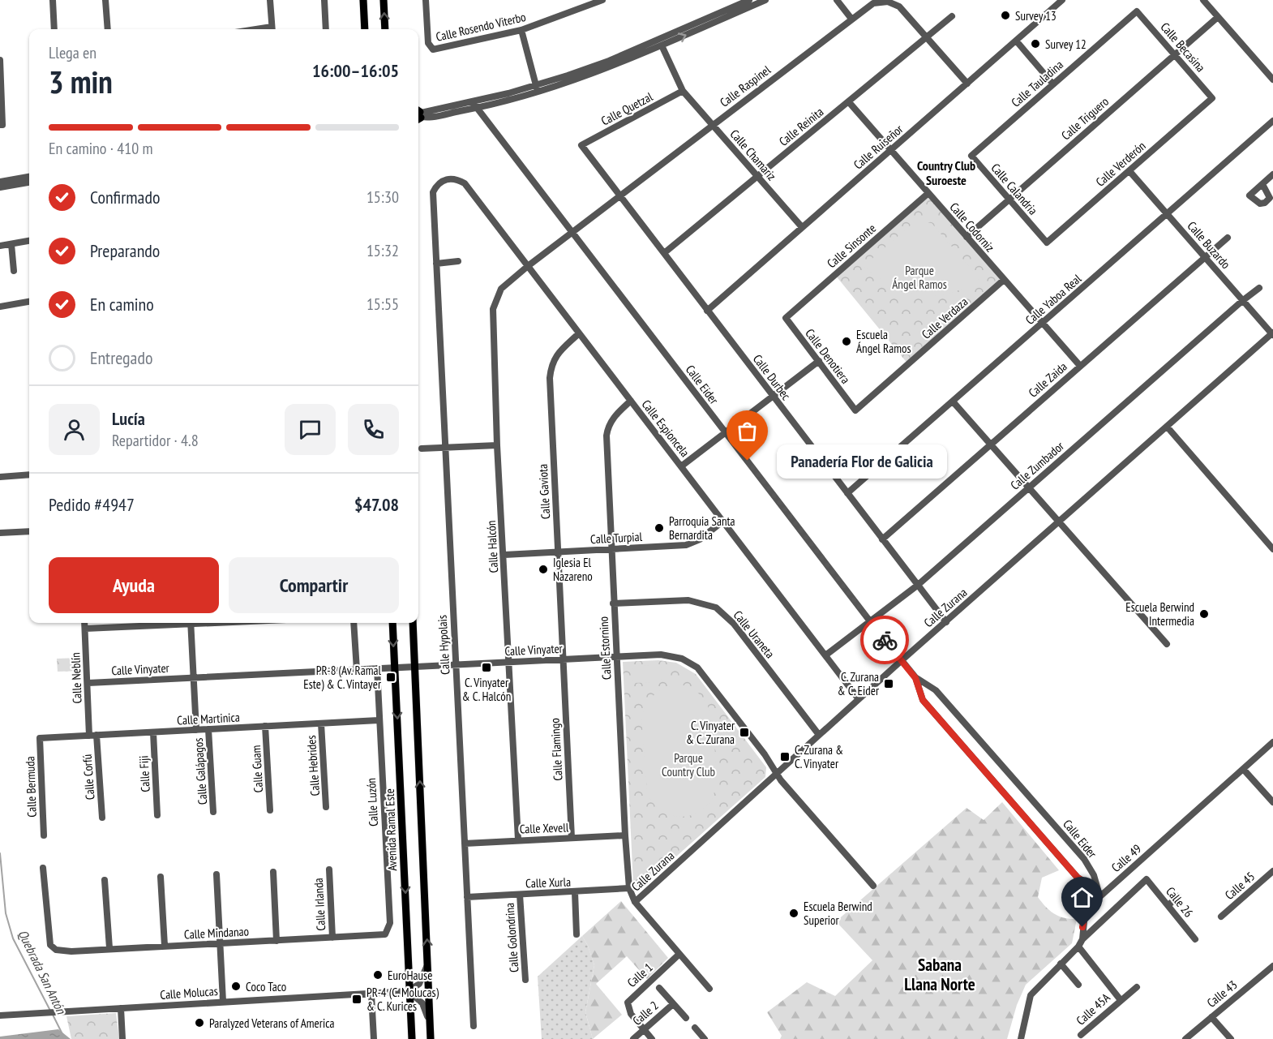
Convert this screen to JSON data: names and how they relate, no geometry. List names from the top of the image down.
{
  "streets": {
    "main road": ["Avenida Ramal Este"],
    "street": [
      "Calle Rosendo Viterbo",
      "Calle Becasina",
      "Calle Tauladina",
      "Calle Raspinel",
      "Calle Quetzal",
      "Calle Triguero",
      "Calle Reinita",
      "Calle Ruiseñor",
      "Calle Chamariz",
      "Calle Verderón",
      "Calle Calandria",
      "Calle Codorniz",
      "Calle Buzardo",
      "Calle Sinsonte",
      "Calle Yaboa Real",
      "Calle Verdaza",
      "Calle Denotiera",
      "Calle Durbec",
      "Calle Zaida",
      "Calle Eider",
      "Calle Espioncela",
      "Calle Zumbador",
      "Calle Gaviota",
      "Calle Turpial",
      "Calle Halcón",
      "Calle Zurana",
      "Calle Uraneta",
      "Calle Hypolais",
      "Calle Estornino",
      "Calle Vinyater",
      "Calle Neblín",
      "Calle Martinica",
      "Calle Flamingo",
      "Calle Hebrides",
      "Calle Guam",
      "Calle Galápagos",
      "Calle Fiji",
      "Calle Corfú",
      "Calle Bermuda",
      "Calle Luzón",
      "Calle Xevell",
      "Calle 49",
      "Calle Xurla",
      "Calle 45",
      "Calle 26",
      "Calle Irlanda",
      "Calle Mindanao",
      "Calle Golondrina",
      "Calle 1",
      "Calle Molucas",
      "Calle 43",
      "Calle 45A",
      "Calle 2"
    ]
  },
  "crossings": [
    ["Calle Becasina", "Calle Tauladina"],
    ["Calle Becasina", "Calle Triguero"],
    ["Calle Becasina", "Calle Verderón"],
    ["Calle Tauladina", "Calle Calandria"],
    ["Calle Raspinel", "Calle Reinita"],
    ["Calle Raspinel", "Calle Ruiseñor"],
    ["Calle Raspinel", "Calle Chamariz"],
    ["Calle Raspinel", "Calle Durbec"],
    ["Calle Raspinel", "Calle Eider"],
    ["Calle Raspinel", "Calle Espioncela"],
    ["Calle Raspinel", "Calle Halcón"],
    ["Calle Quetzal", "Calle Chamariz"],
    ["Calle Quetzal", "Calle Durbec"],
    ["Calle Triguero", "Calle Calandria"],
    ["Calle Triguero", "Calle Codorniz"],
    ["Calle Reinita", "Calle Chamariz"],
    ["Calle Reinita", "Calle Codorniz"],
    ["Calle Reinita", "Calle Durbec"],
    ["Calle Ruiseñor", "Calle Chamariz"],
    ["Calle Ruiseñor", "Calle Codorniz"],
    ["Calle Ruiseñor", "Calle Durbec"],
    ["Calle Verderón", "Calle Calandria"],
    ["Calle Verderón", "Calle Buzardo"],
    ["Calle Codorniz", "Calle Sinsonte"],
    ["Calle Codorniz", "Calle Yaboa Real"],
    ["Calle Codorniz", "Calle Verdaza"],
    ["Calle Codorniz", "Calle Zaida"],
    ["Calle Buzardo", "Calle Yaboa Real"],
    ["Calle Buzardo", "Calle Zaida"],
    ["Calle Buzardo", "Calle Zumbador"],
    ["Calle Buzardo", "Calle Zurana"],
    ["Calle Sinsonte", "Calle Denotiera"],
    ["Calle Yaboa Real", "Calle Durbec"],
    ["Calle Verdaza", "Calle Denotiera"],
    ["Calle Durbec", "Calle Zaida"],
    ["Calle Durbec", "Calle Zumbador"],
    ["Calle Durbec", "Calle Zurana"],
    ["Calle Eider", "Calle Zumbador"],
    ["Calle Eider", "Calle Zurana"],
    ["Calle Eider", "Calle 49"],
    ["Calle Espioncela", "Calle Zumbador"],
    ["Calle Espioncela", "Calle Gaviota"],
    ["Calle Espioncela", "Calle Turpial"],
    ["Calle Espioncela", "Calle Halcón"],
    ["Calle Espioncela", "Calle Zurana"],
    ["Calle Espioncela", "Calle Hypolais"],
    ["Calle Espioncela", "Calle Estornino"],
    ["Calle Gaviota", "Calle Turpial"],
    ["Calle Gaviota", "Calle Vinyater"],
    ["Calle Gaviota", "Calle Flamingo"],
    ["Calle Turpial", "Calle Halcón"],
    ["Calle Turpial", "Calle Estornino"],
    ["Calle Halcón", "Calle Vinyater"],
    ["Calle Halcón", "Calle Xevell"],
    ["Calle Zurana", "Calle Uraneta"],
    ["Calle Zurana", "Calle Estornino"],
    ["Calle Zurana", "Calle Vinyater"],
    ["Calle Uraneta", "Calle Estornino"],
    ["Calle Hypolais", "Calle Vinyater"],
    ["Calle Hypolais", "Calle Xevell"],
    ["Calle Hypolais", "Calle Xurla"],
    ["Calle Estornino", "Calle Vinyater"],
    ["Calle Estornino", "Calle Xevell"],
    ["Calle Estornino", "Calle Xurla"],
    ["Calle Estornino", "Calle 1"],
    ["Calle Vinyater", "Calle Neblín"],
    ["Calle Vinyater", "Calle Flamingo"],
    ["Calle Vinyater", "Calle Luzón"],
    ["Calle Vinyater", "Avenida Ramal Este"],
    ["Calle Neblín", "Calle Martinica"],
    ["Calle Neblín", "Calle Corfú"],
    ["Calle Martinica", "Calle Hebrides"],
    ["Calle Martinica", "Calle Guam"],
    ["Calle Martinica", "Calle Galápagos"],
    ["Calle Martinica", "Calle Fiji"],
    ["Calle Martinica", "Calle Corfú"],
    ["Calle Martinica", "Calle Bermuda"],
    ["Calle Martinica", "Calle Luzón"],
    ["Calle Flamingo", "Calle Xevell"],
    ["Calle Luzón", "Calle Mindanao"],
    ["Avenida Ramal Este", "Calle Molucas"],
    ["Calle 49", "Calle 26"],
    ["Calle 49", "Calle 45A"],
    ["Calle Xurla", "Calle Golondrina"],
    ["Calle Irlanda", "Calle Mindanao"],
    ["Calle 1", "Calle 2"]
  ],
  "districts": ["Country Club Suroeste", "Sabana Llana Norte"],
  "water": ["Quebrada San Antón"],
  "parks": ["Parque Ángel Ramos", "Parque Country Club"],
  "places": {
    "other": [
      "Survey 13",
      "Survey 12",
      "Escuela Ángel Ramos",
      "Panadería Flor de Galicia",
      "Parroquia Santa Bernardita",
      "Iglesia El Nazareno",
      "Escuela Berwind Intermedia",
      "Escuela Berwind Superior",
      "EuroHause",
      "Coco Taco",
      "Paralyzed Veterans of America"
    ],
    "transit": [
      "C. Vinyater & C. Halcón",
      "PR-8 (Av. Ramal Este) & C. Vintayer",
      "C. Zurana & C. Eider",
      "C. Vinyater & C. Zurana",
      "C. Zurana & C. Vinyater",
      "PR-4 (C. Molucas) & C. Kurices"
    ]
  },
  "page": {
    "heading": ["3 min", "Llega en", "16:00–16:05"],
    "panel": [
      "Lucía",
      "Repartidor · 4.8",
      "Pedido #4947",
      "$47.08"
    ],
    "bar": "En camino · 410 m",
    "list": [
      ["Confirmado", "15:30"],
      ["Preparando", "15:32"],
      ["En camino", "15:55"],
      "Entregado"
    ],
    "bubble": "Panadería Flor de Galicia",
    "buttons": ["Ayuda", "Compartir"]
  }
}
